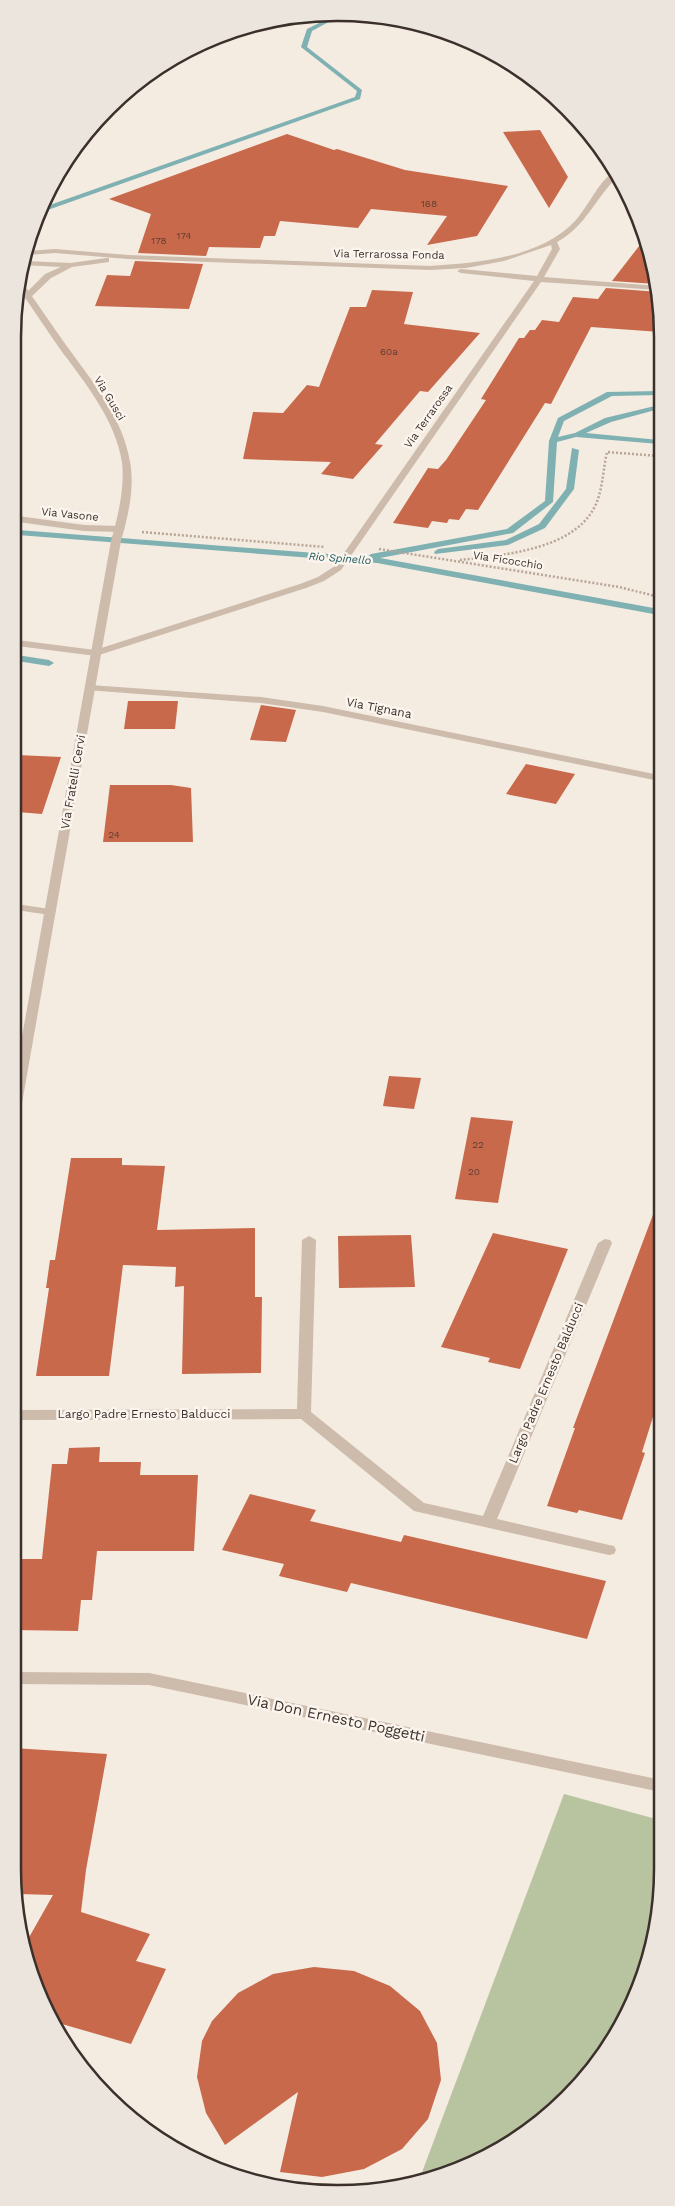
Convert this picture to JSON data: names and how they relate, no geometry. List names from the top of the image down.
{
  "streets": {
    "street": [
      "Via Terrarossa Fonda",
      "Via Gusci",
      "Via Terrarossa",
      "Via Vasone",
      "Via Tignana",
      "Via Fratelli Cervi",
      "Largo Padre Ernesto Balducci",
      "Via Don Ernesto Poggetti"
    ],
    "path": ["Via Ficocchio"]
  },
  "crossings": [
    ["Via Terrarossa Fonda", "Via Terrarossa"],
    ["Via Gusci", "Via Vasone"],
    ["Via Gusci", "Via Ficocchio"],
    ["Via Gusci", "Via Fratelli Cervi"],
    ["Via Terrarossa", "Via Ficocchio"],
    ["Via Terrarossa", "Via Fratelli Cervi"],
    ["Via Vasone", "Via Ficocchio"],
    ["Via Tignana", "Via Fratelli Cervi"]
  ],
  "water": ["Rio Spinello"],
  "house_numbers": [
    "168",
    "174",
    "178",
    "60a",
    "24",
    "22",
    "20"
  ]
}
